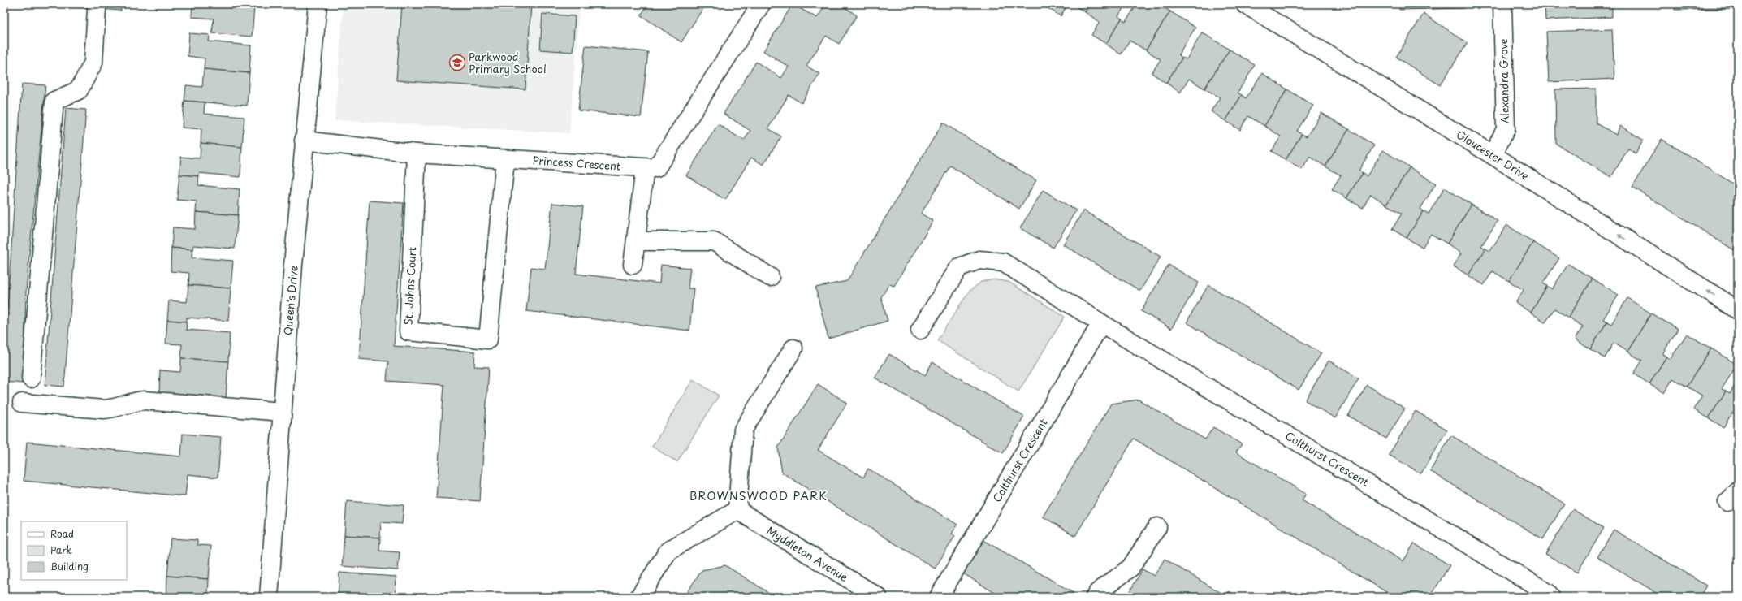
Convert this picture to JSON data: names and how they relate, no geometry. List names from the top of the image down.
{
  "streets": {
    "street": [
      "Alexandra Grove",
      "Gloucester Drive",
      "Princess Crescent",
      "St. Johns Court",
      "Queen's Drive",
      "Colthurst Crescent",
      "Myddleton Avenue"
    ]
  },
  "crossings": [
    ["Alexandra Grove", "Gloucester Drive"],
    ["Princess Crescent", "St. Johns Court"],
    ["Princess Crescent", "Queen's Drive"]
  ],
  "one_way": ["Gloucester Drive"],
  "districts": ["BROWNSWOOD PARK"],
  "places": {
    "school or university": ["Parkwood Primary School"]
  },
  "legend": ["Road", "Park", "Building"]
}
